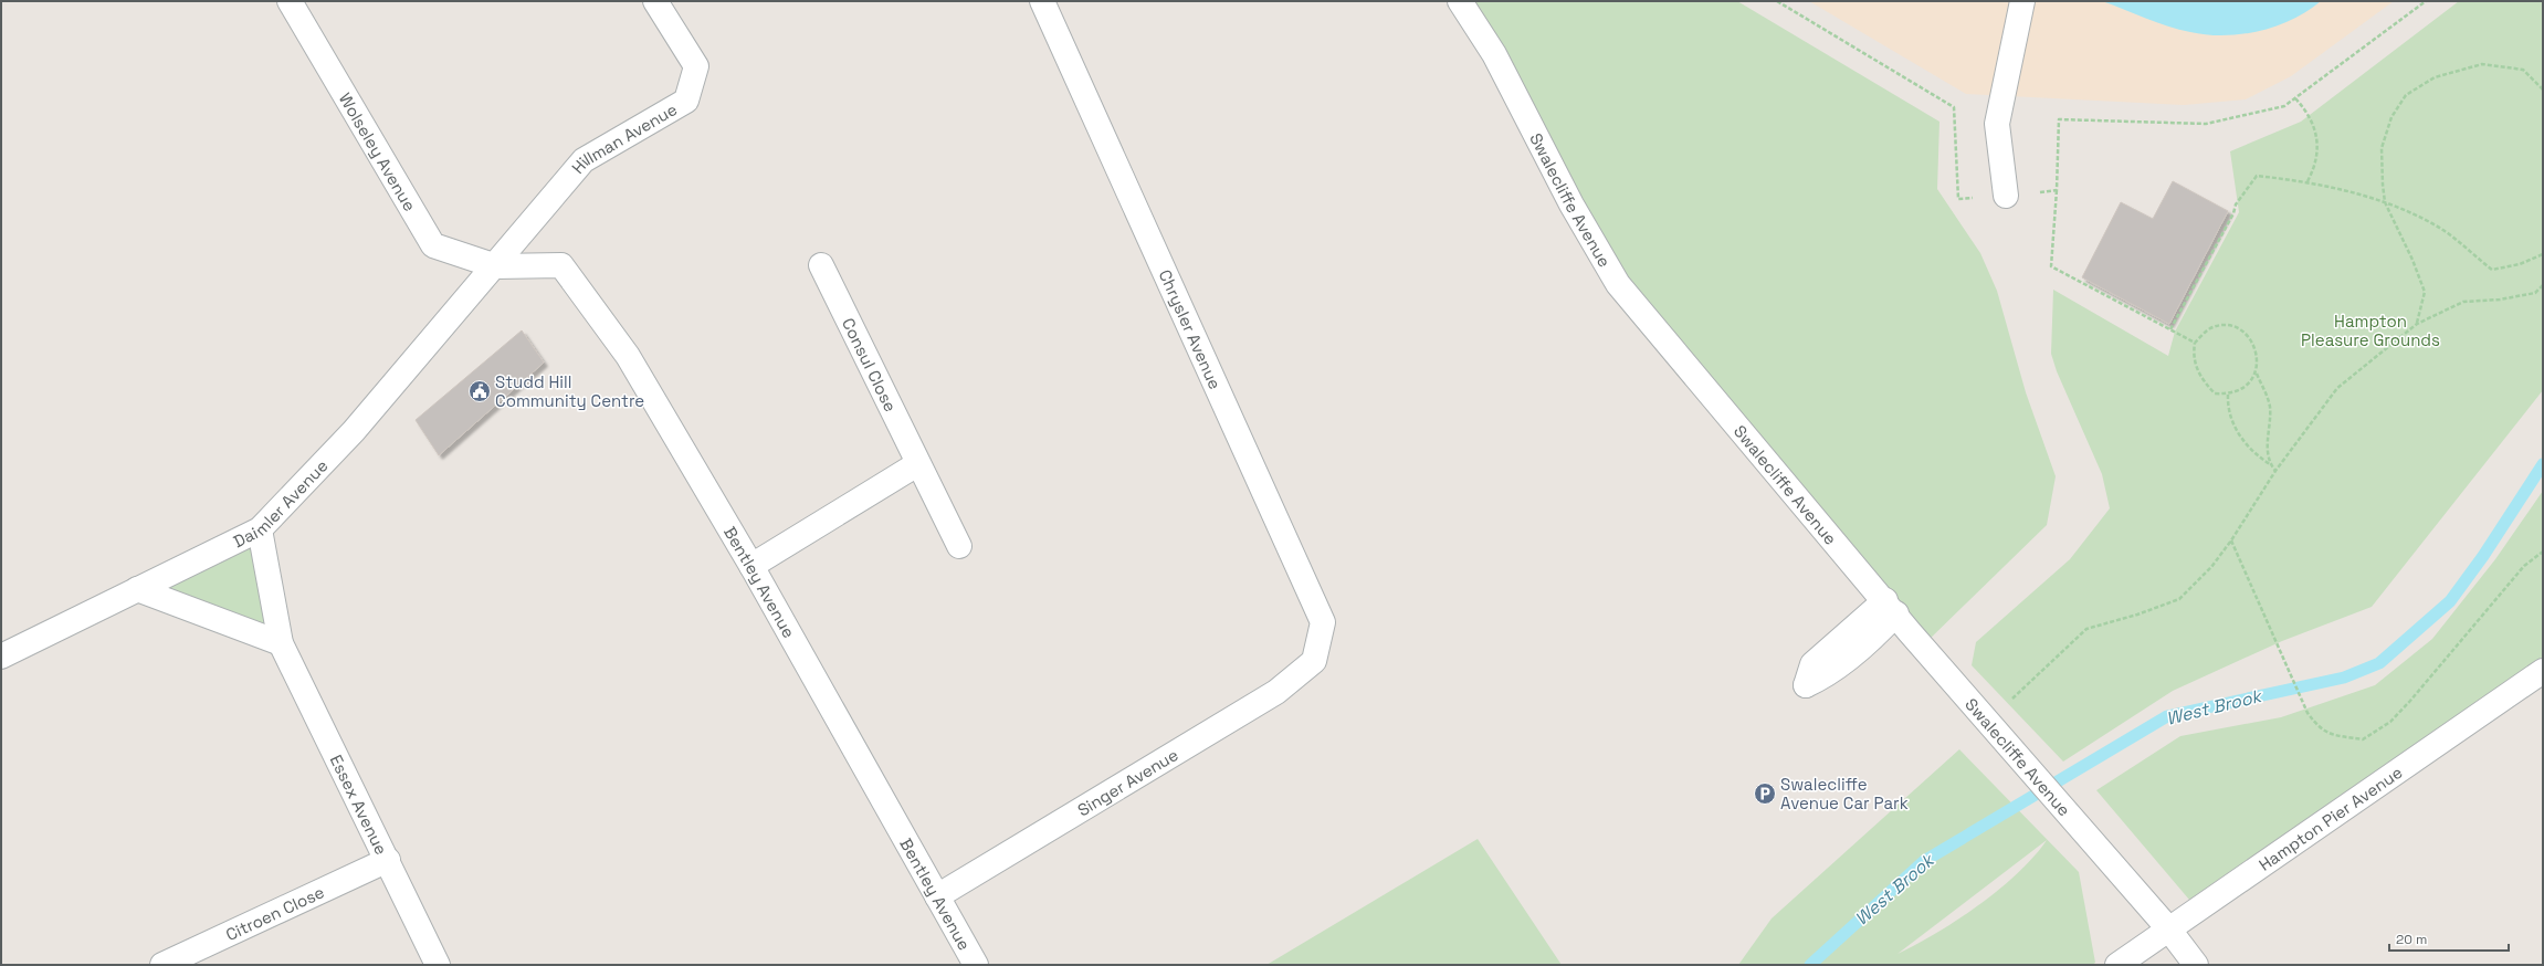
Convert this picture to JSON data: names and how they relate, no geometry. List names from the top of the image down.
{
  "streets": {
    "street": [
      "Hillman Avenue",
      "Wolseley Avenue",
      "Swalecliffe Avenue",
      "Chrysler Avenue",
      "Consul Close",
      "Daimler Avenue",
      "Bentley Avenue",
      "Singer Avenue",
      "Essex Avenue",
      "Hampton Pier Avenue",
      "Citroen Close"
    ]
  },
  "crossings": [
    ["Hillman Avenue", "Wolseley Avenue"],
    ["Hillman Avenue", "Daimler Avenue"],
    ["Hillman Avenue", "Bentley Avenue"],
    ["Wolseley Avenue", "Daimler Avenue"],
    ["Wolseley Avenue", "Bentley Avenue"],
    ["Swalecliffe Avenue", "Hampton Pier Avenue"],
    ["Chrysler Avenue", "Singer Avenue"],
    ["Daimler Avenue", "Bentley Avenue"],
    ["Daimler Avenue", "Essex Avenue"],
    ["Bentley Avenue", "Singer Avenue"],
    ["Essex Avenue", "Citroen Close"]
  ],
  "water": ["West Brook"],
  "parks": ["Hampton Pleasure Grounds"],
  "places": {
    "public building": ["Studd Hill Community Centre"],
    "parking": ["Swalecliffe Avenue Car Park"]
  },
  "scale_bar": "20 m"
}
